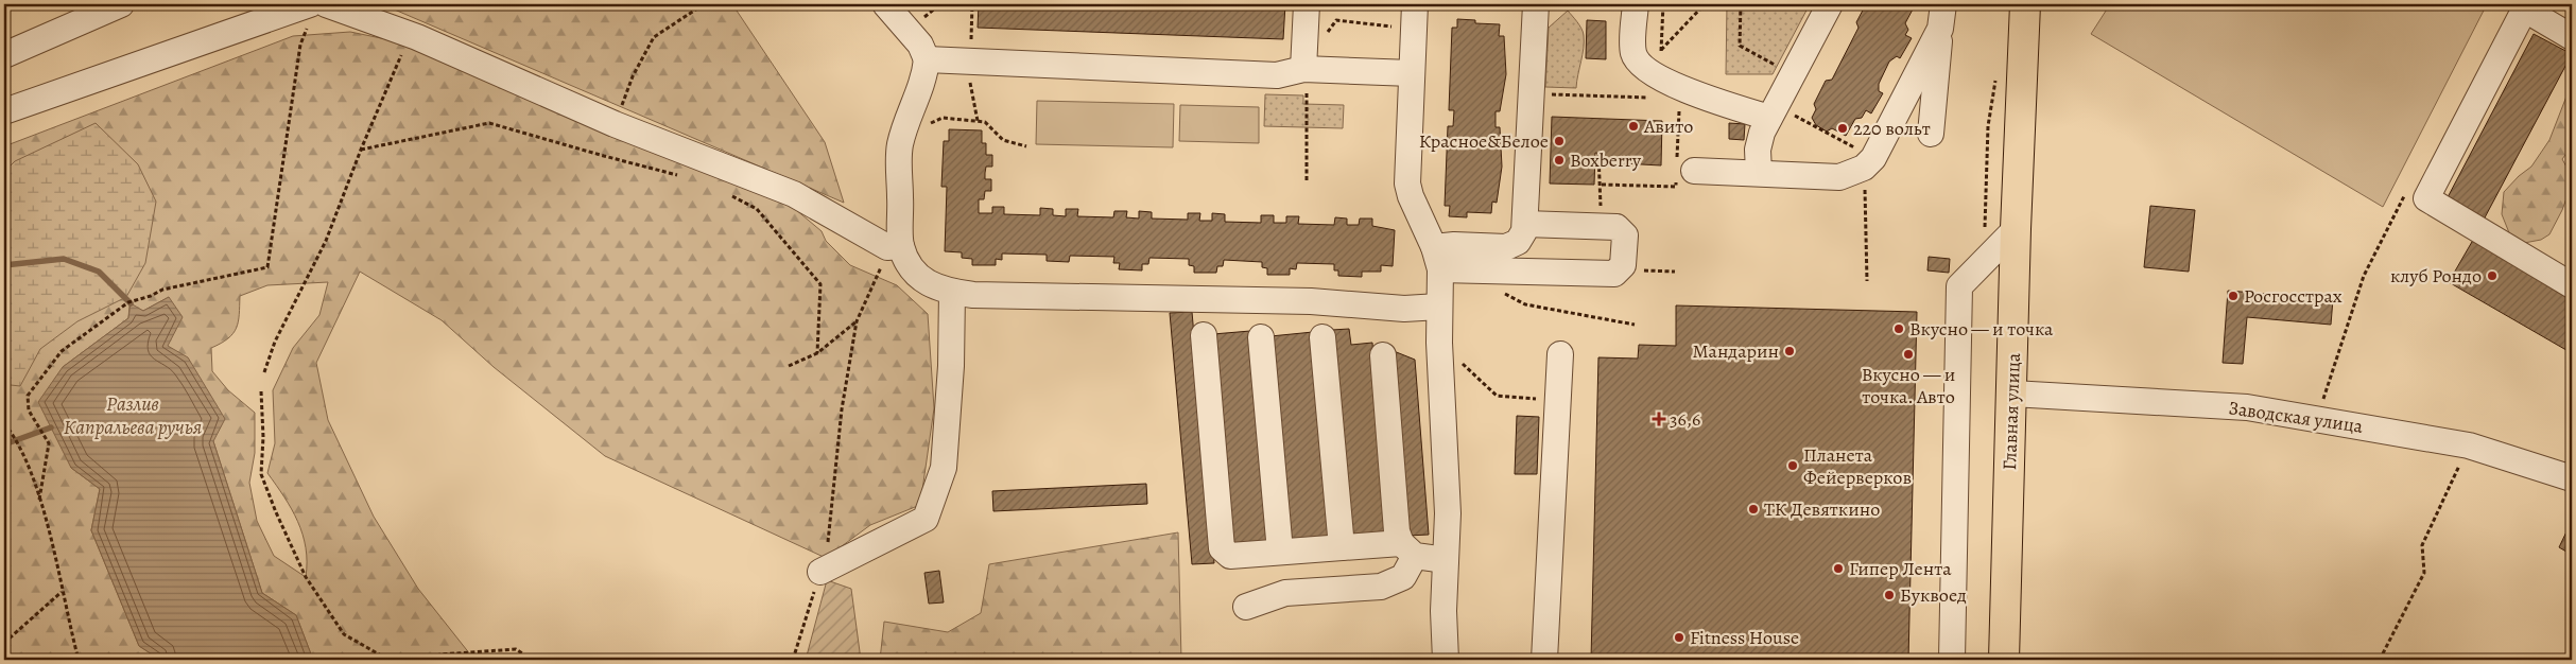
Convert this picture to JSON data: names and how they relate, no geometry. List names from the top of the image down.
{
  "streets": {
    "main road": ["Главная улица"],
    "street": ["Заводская улица"]
  },
  "crossings": [
    ["Главная улица", "Заводская улица"]
  ],
  "water": ["Разлив Капральева ручья"],
  "places": {
    "other": [
      "Авито",
      "220 вольт",
      "Красное&Белое",
      "Boxberry",
      "клуб Рондо",
      "Росгосстрах",
      "Вкусно — и точка",
      "Мандарин",
      "Вкусно — и точка. Авто",
      "Планета Фейерверков",
      "ТК Девяткино",
      "Гипер Лента",
      "Буквоед",
      "Fitness House"
    ],
    "health": ["36,6"]
  }
}
